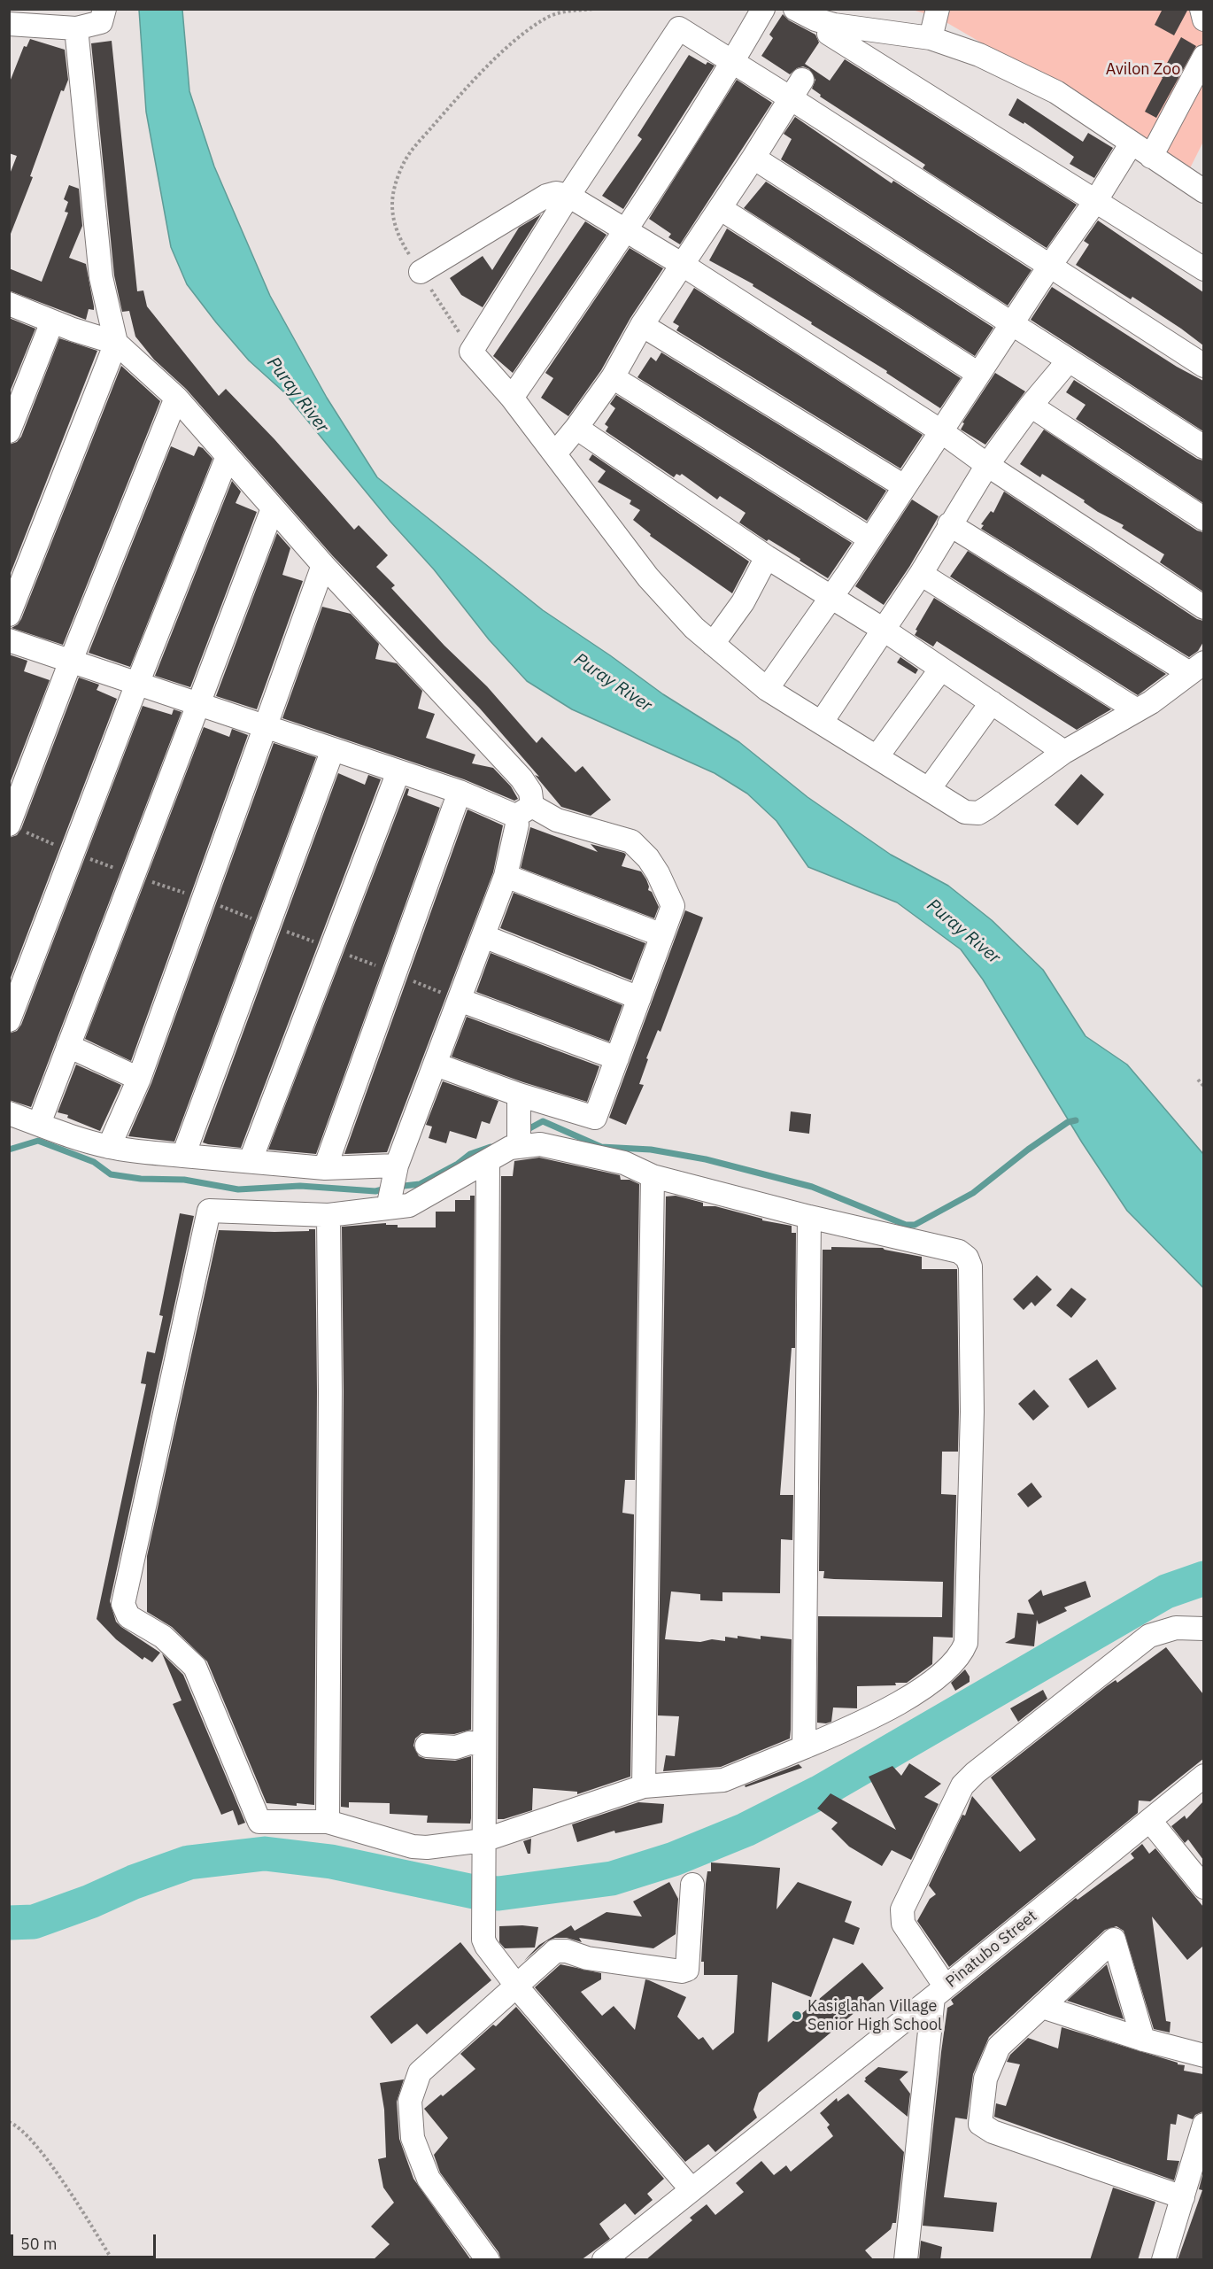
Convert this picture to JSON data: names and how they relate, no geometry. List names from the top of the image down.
{
  "streets": {
    "street": ["Pinatubo Street"]
  },
  "water": ["Puray River"],
  "parks": ["Avilon Zoo"],
  "places": ["Kasiglahan Village Senior High School"],
  "scale_bar": "50 m"
}
